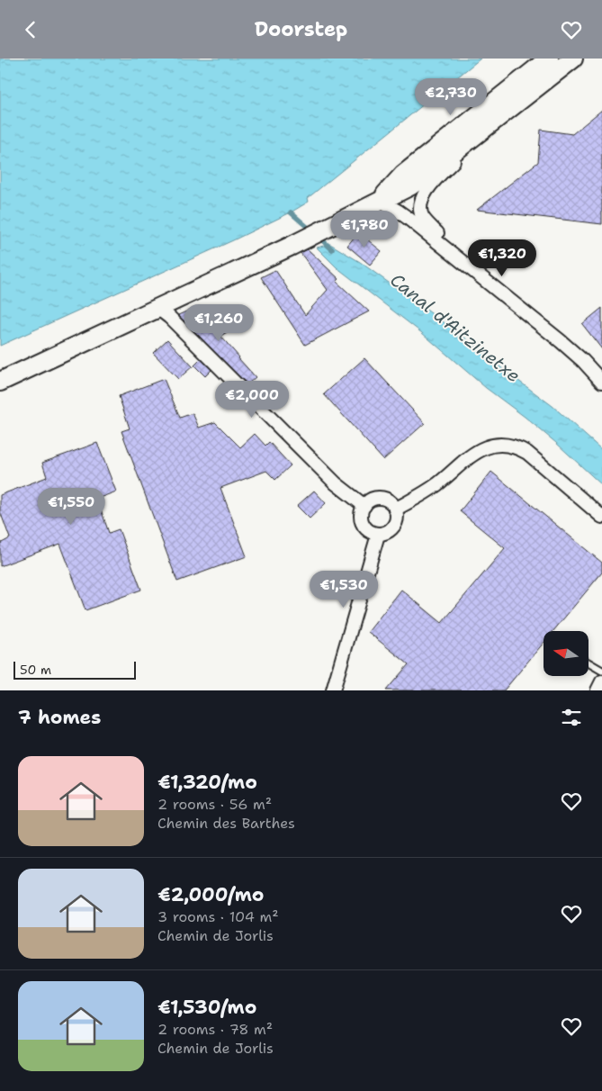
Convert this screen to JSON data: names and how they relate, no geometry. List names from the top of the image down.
{
  "water": ["Canal d'Aitzinetxe"],
  "scale_bar": "50 m",
  "north": "left",
  "page": {
    "header": "Doorstep",
    "price": [
      "€2,730",
      "€1,780",
      "€1,320",
      "€1,260",
      "€2,000",
      "€1,550",
      "€1,530"
    ],
    "scale": "50 m",
    "heading": "7 homes",
    "list": [
      {
        "name": "€1,320/mo",
        "note": "2 rooms · 56 m² · Chemin des Barthes"
      },
      {
        "name": "€2,000/mo",
        "note": "3 rooms · 104 m² · Chemin de Jorlis"
      },
      {
        "name": "€1,530/mo",
        "note": "2 rooms · 78 m² · Chemin de Jorlis"
      }
    ]
  }
}
